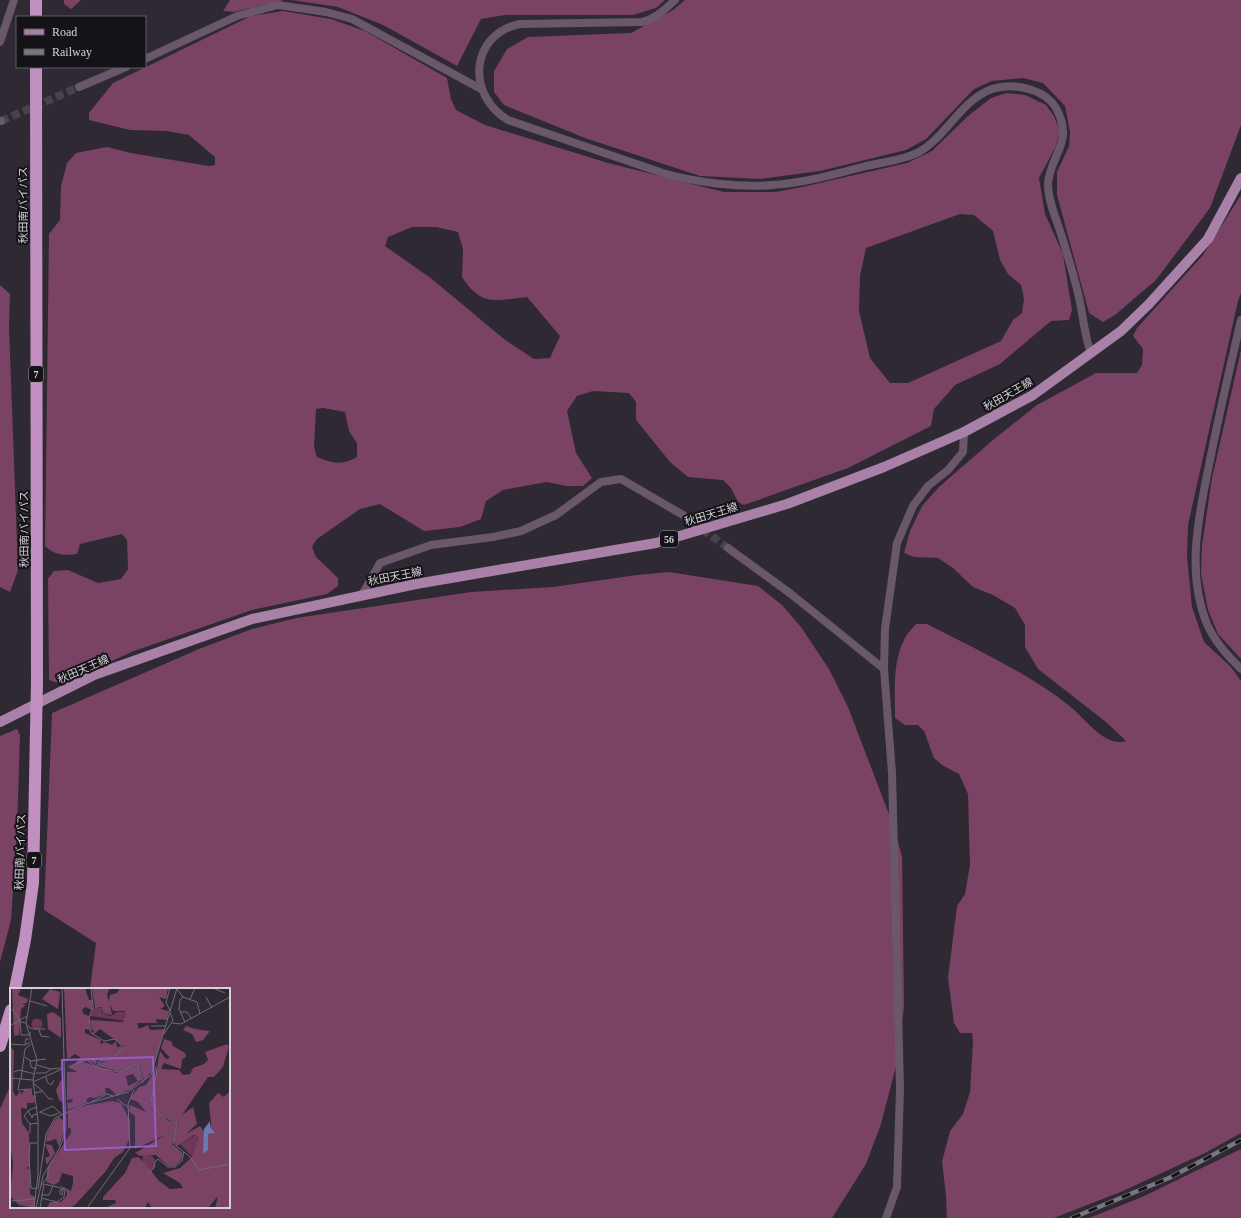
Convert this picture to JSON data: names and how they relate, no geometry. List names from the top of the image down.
{
  "streets": {
    "highway": ["秋田南バイパス", "7"],
    "main road": ["秋田天王線", "56"]
  },
  "legend": ["Road", "Railway"]
}
